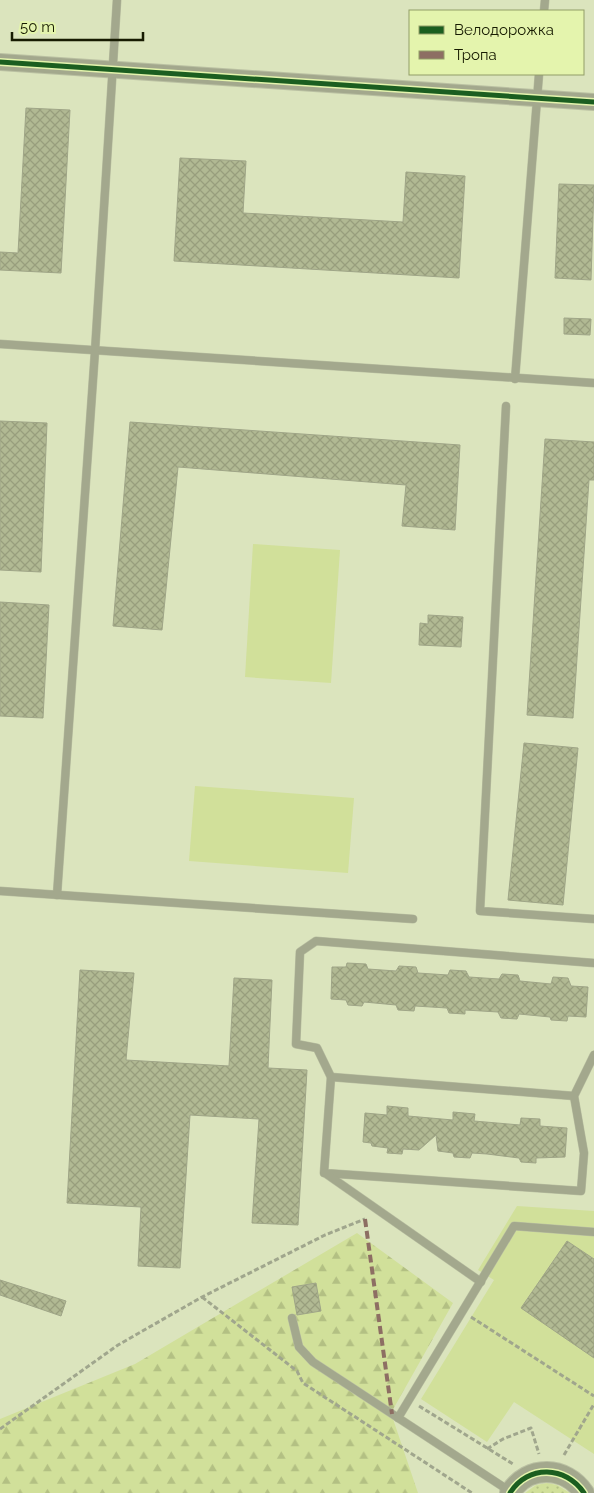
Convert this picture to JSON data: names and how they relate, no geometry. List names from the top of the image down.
{
  "legend": ["Велодорожка", "Тропа"],
  "scale_bar": "50 m"
}
